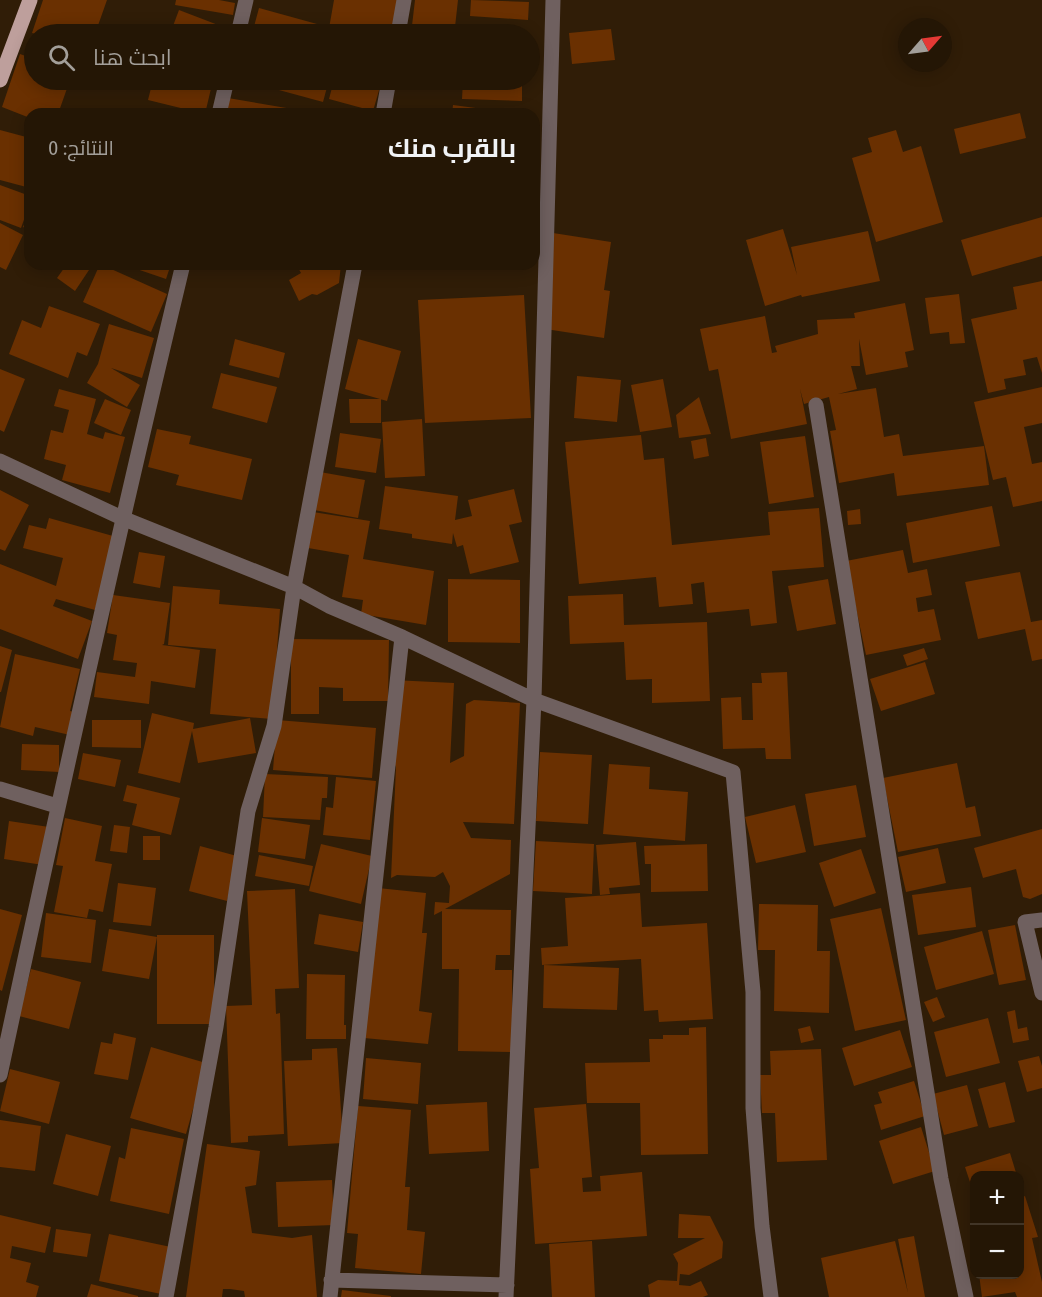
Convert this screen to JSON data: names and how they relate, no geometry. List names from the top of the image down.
{
  "north": "top right",
  "page": {
    "search": "ابحث هنا",
    "heading": ["بالقرب منك", "النتائج: 0"],
    "map_buttons": ["+", "−"]
  }
}
